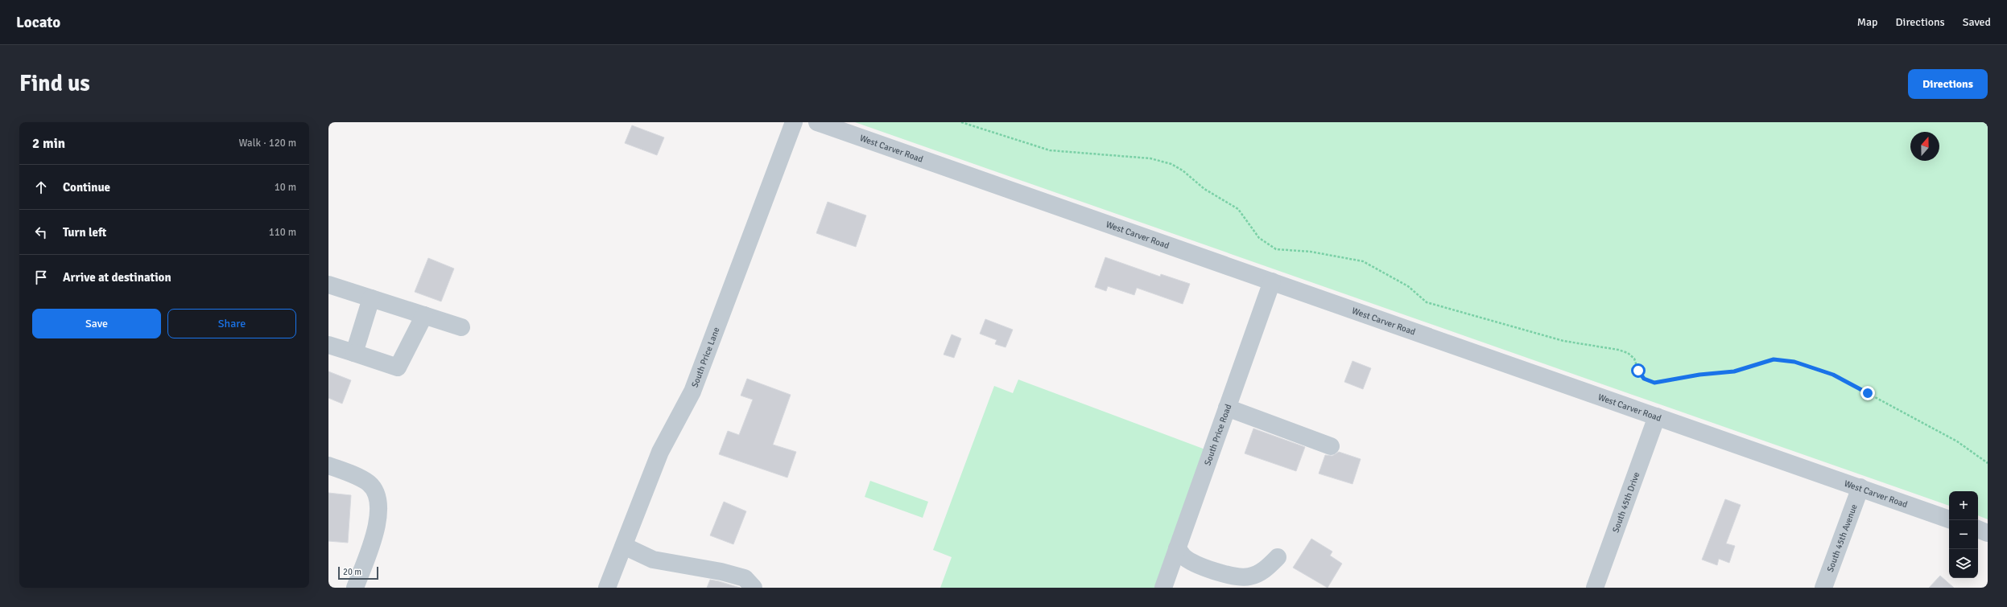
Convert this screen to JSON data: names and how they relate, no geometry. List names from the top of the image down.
{
  "streets": {
    "street": [
      "West Carver Road",
      "South Price Lane",
      "South Price Road",
      "South 45th Drive",
      "South 45th Avenue"
    ]
  },
  "crossings": [
    ["West Carver Road", "South Price Road"],
    ["West Carver Road", "South 45th Drive"],
    ["West Carver Road", "South 45th Avenue"]
  ],
  "scale_bar": "20 m",
  "north": "top",
  "page": {
    "header": "Locato",
    "nav": ["Map", "Directions", "Saved"],
    "buttons": [
      "Directions",
      ["Save", "Share"]
    ],
    "title": "Find us",
    "heading": ["2 min", "Walk · 120 m"],
    "list": [
      ["Continue", "10 m"],
      ["Turn left", "110 m"],
      "Arrive at destination"
    ],
    "map_buttons": ["+", "−"],
    "scale": "20 m"
  }
}
